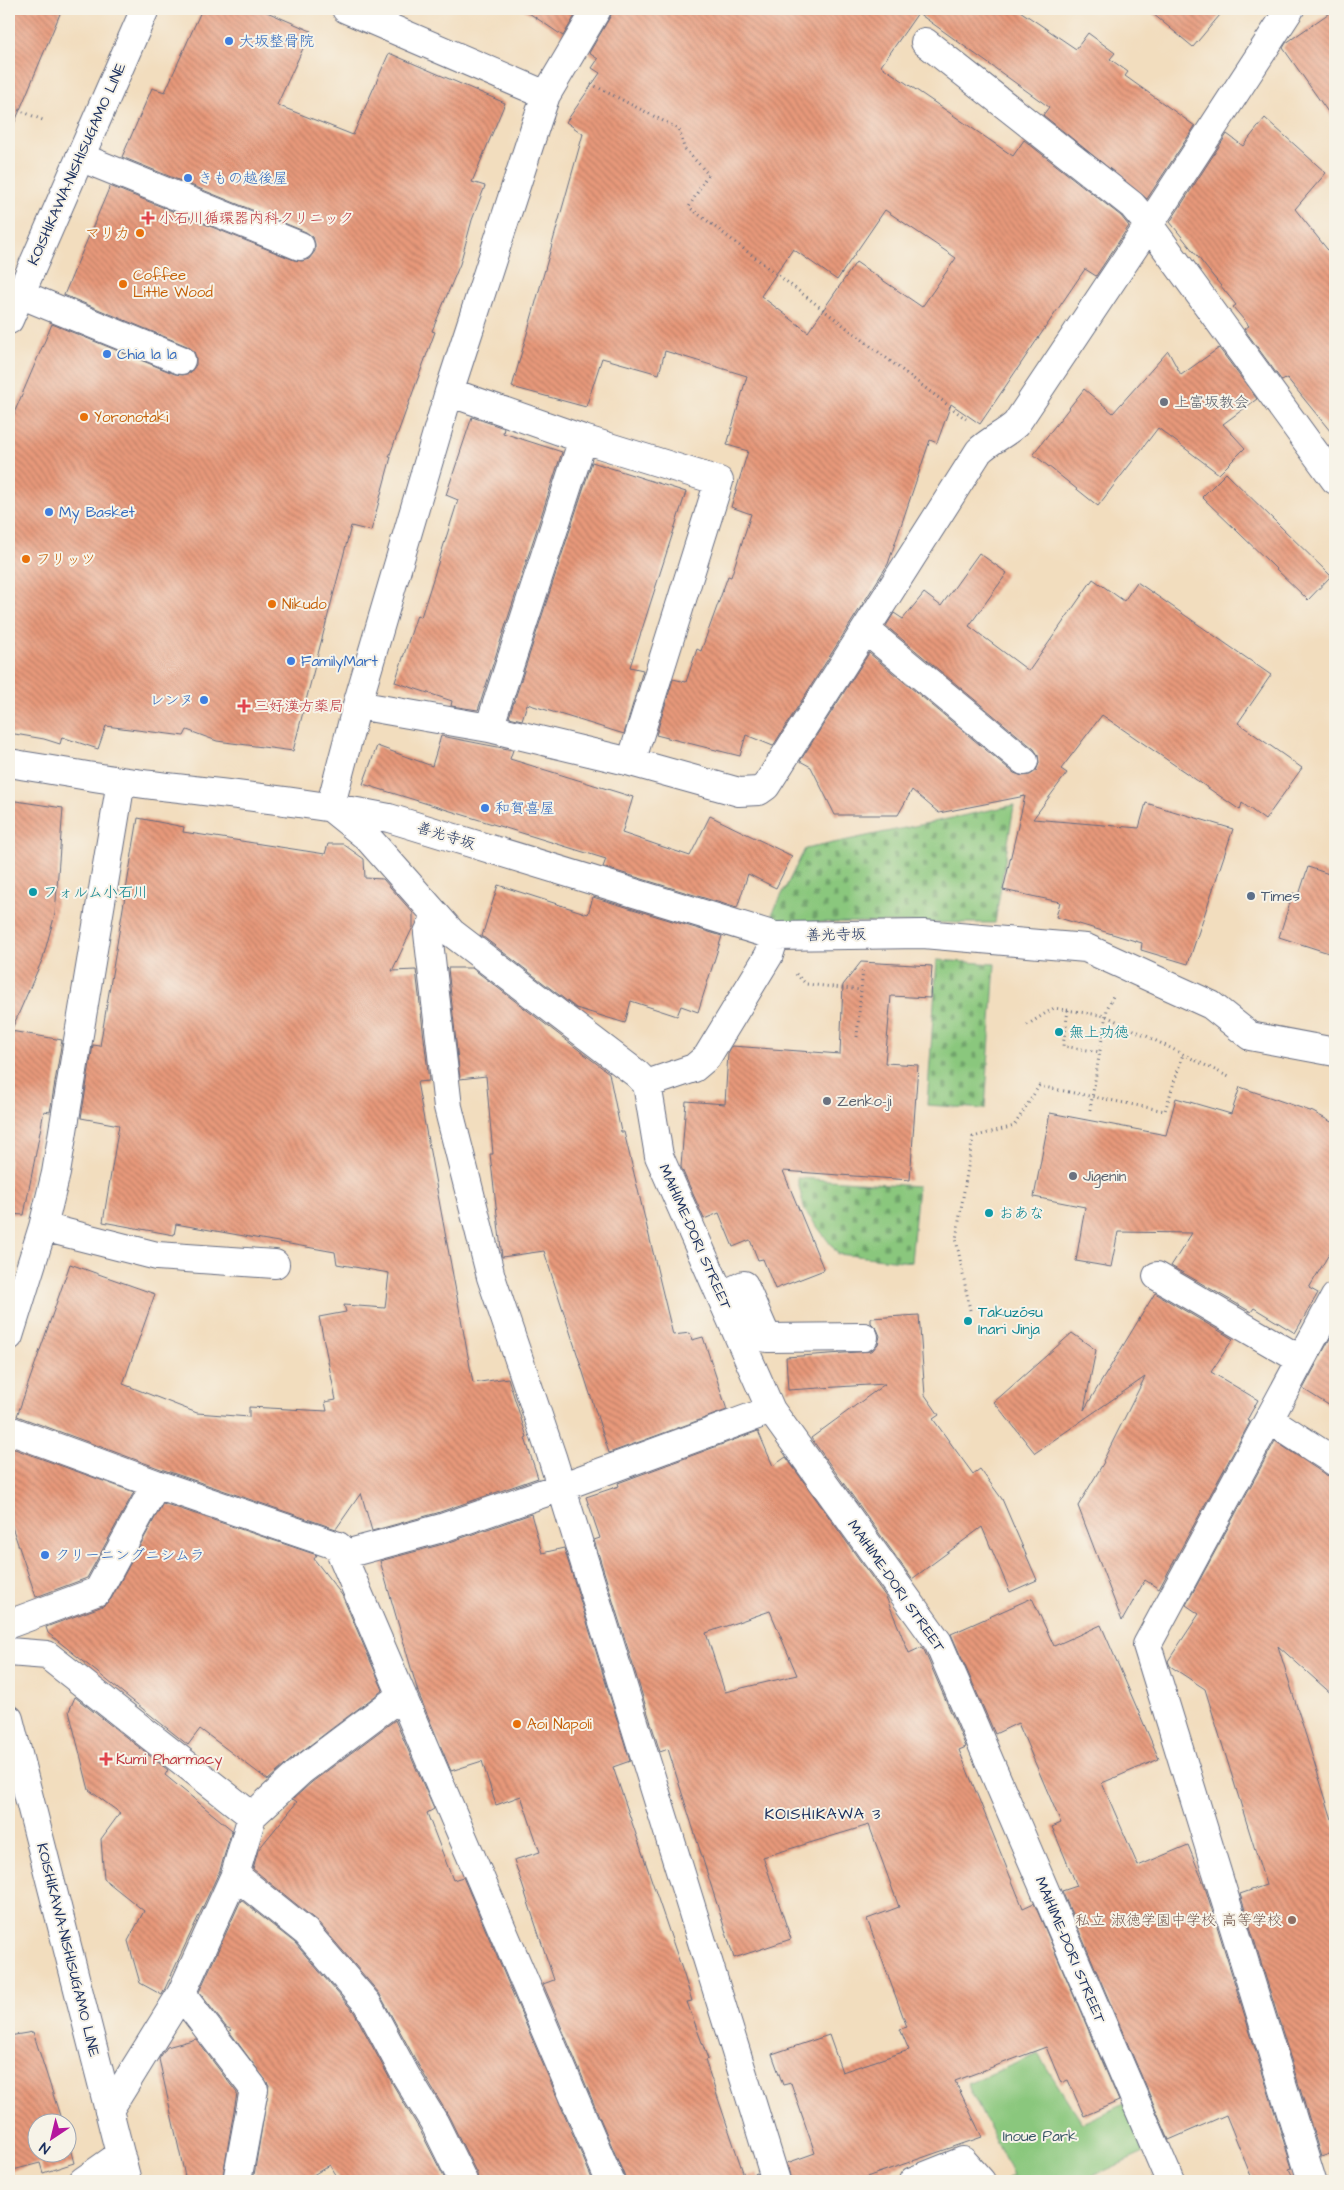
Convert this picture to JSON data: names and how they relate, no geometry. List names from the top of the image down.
{
  "streets": {
    "street": ["KOISHIKAWA-NISHISUGAMO LINE", "善光寺坂", "MAIHIME-DORI STREET"]
  },
  "districts": ["KOISHIKAWA 3"],
  "parks": ["Inoue Park"],
  "places": {
    "other": [
      "大坂整骨院",
      "きもの越後屋",
      "マリカ",
      "Coffee Little Wood",
      "Chia la la",
      "上富坂教会",
      "Yoronotaki",
      "My Basket",
      "フリッツ",
      "Nikudo",
      "FamilyMart",
      "レンヌ",
      "和賀喜屋",
      "フォルム小石川",
      "Times",
      "無上功徳",
      "Zenko-ji",
      "Jigenin",
      "おあな",
      "Takuzōsu Inari Jinja",
      "クリーニングニシムラ",
      "Aoi Napoli",
      "私立 淑徳学園中学校 高等学校"
    ],
    "health": ["小石川循環器内科クリニック", "三好漢方薬局", "Kumi Pharmacy"]
  },
  "north": "bottom left"
}
